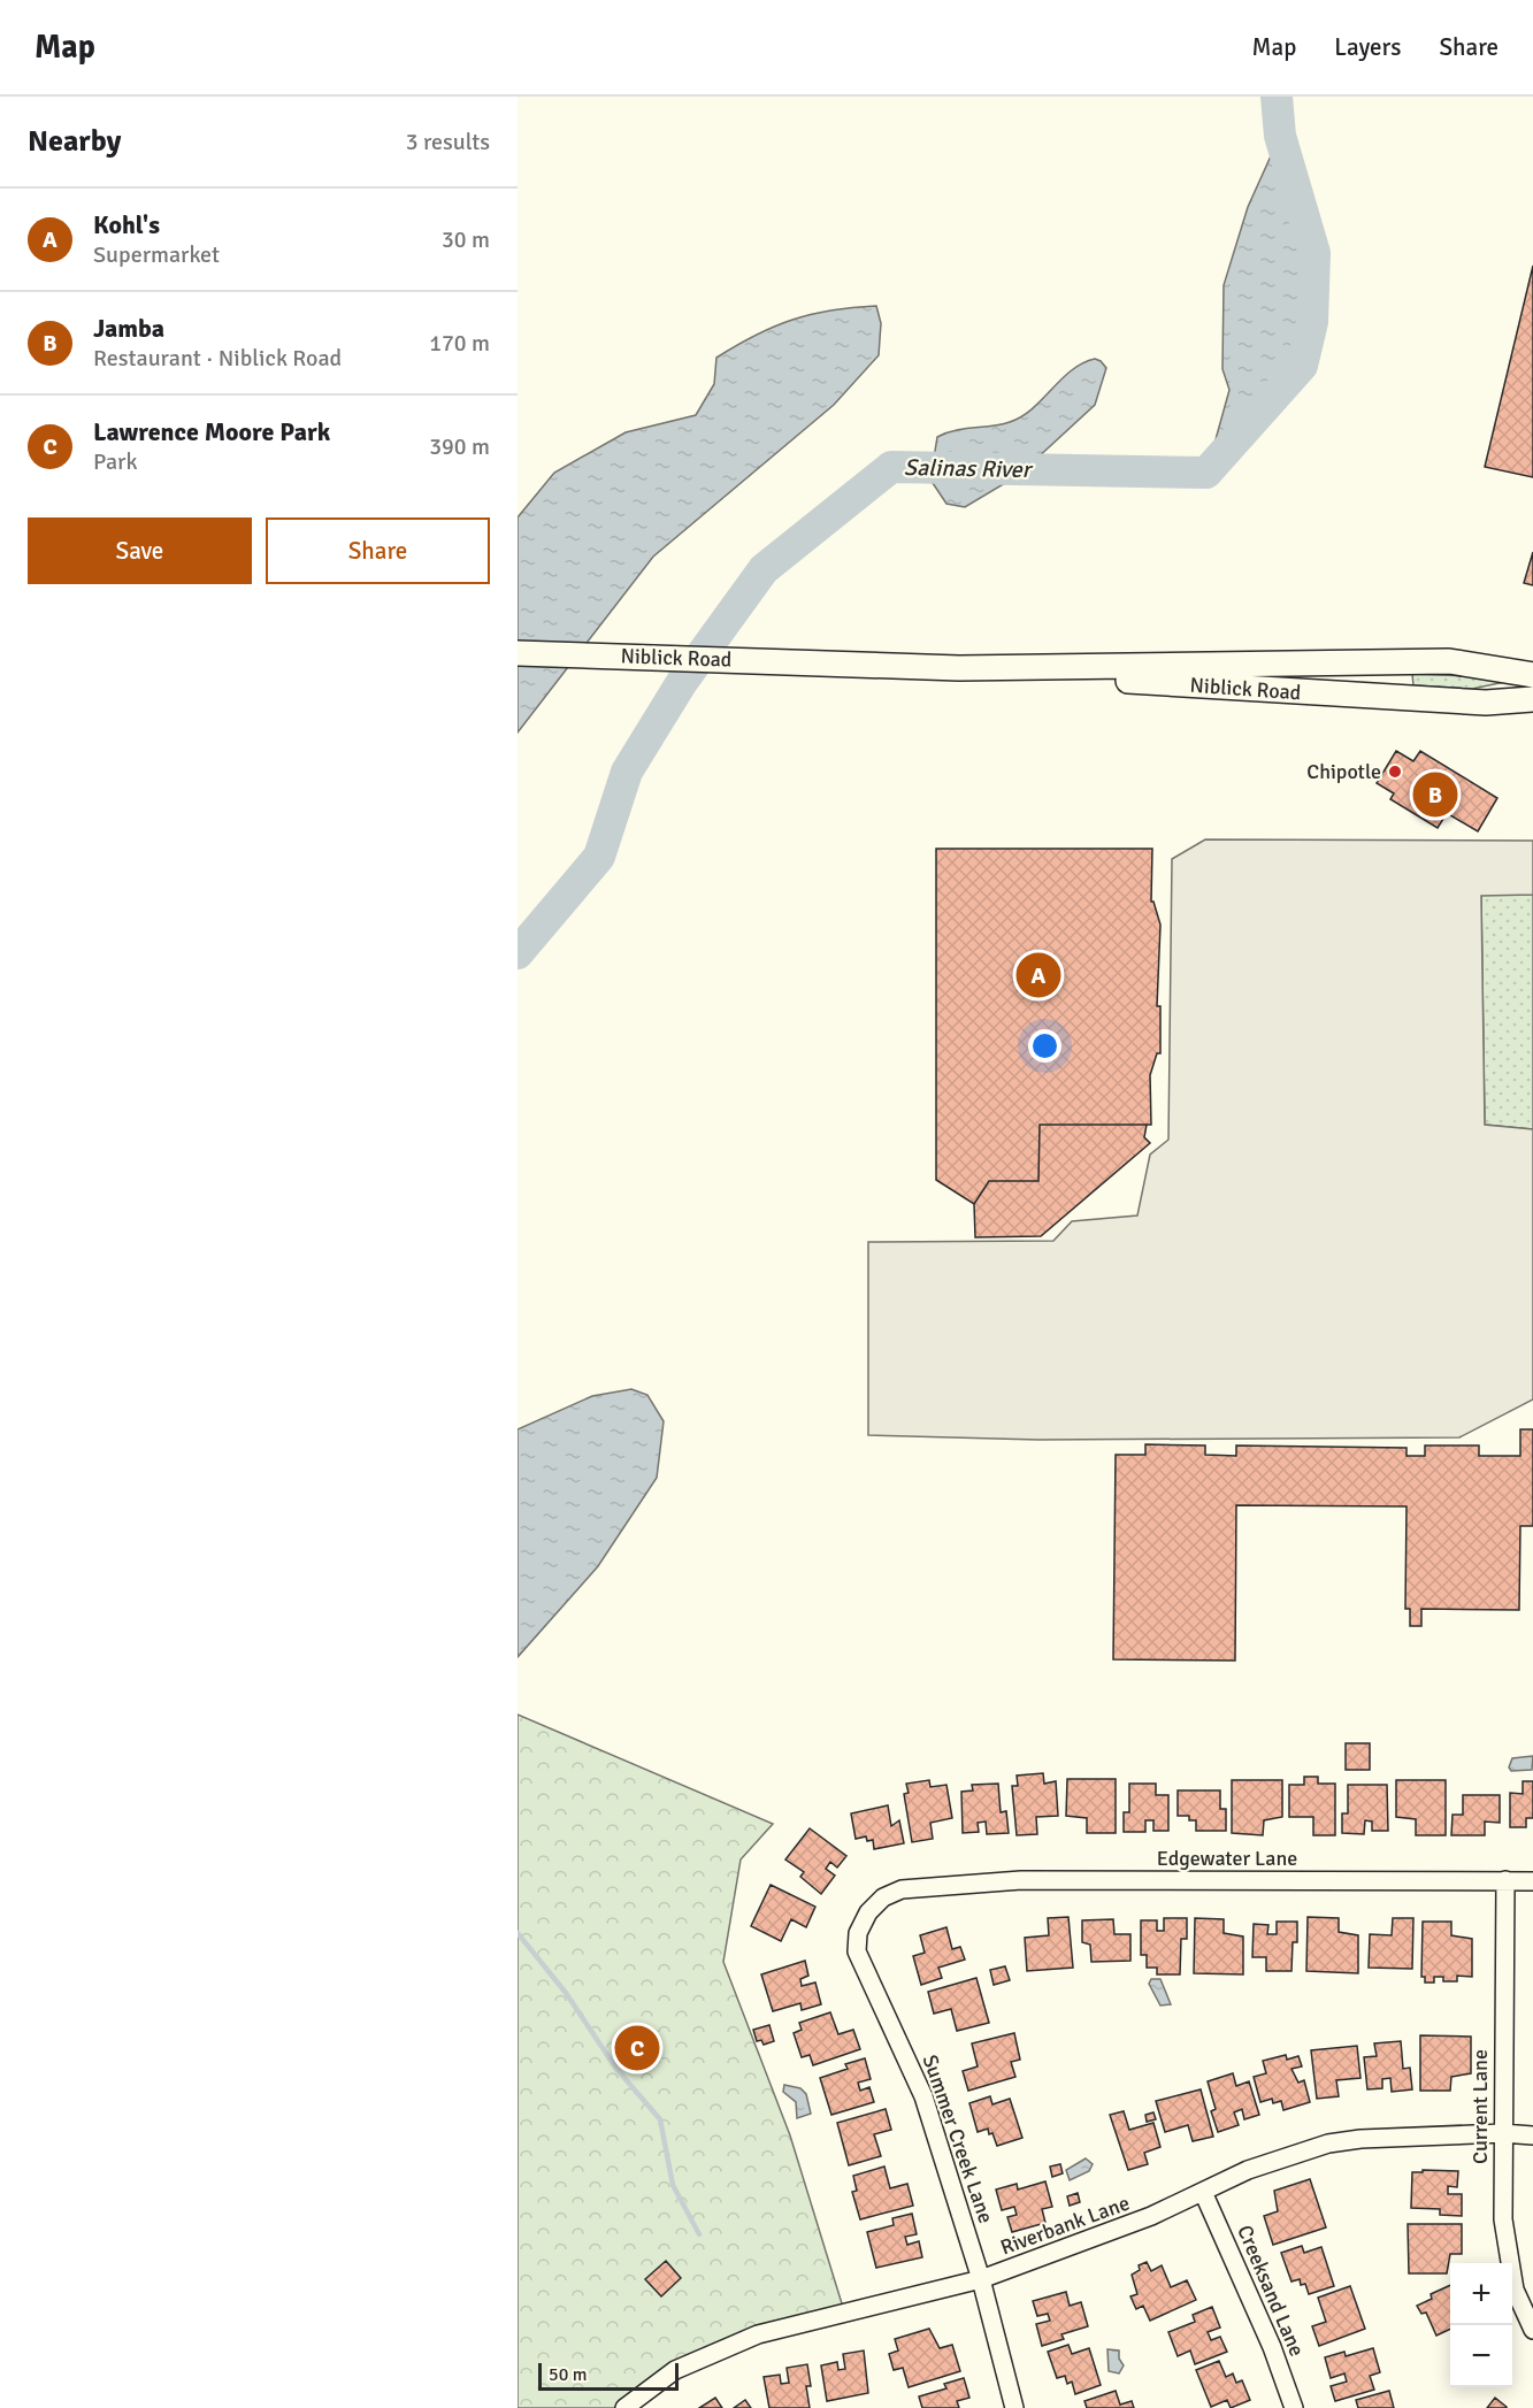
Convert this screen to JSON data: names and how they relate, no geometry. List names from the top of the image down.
{
  "streets": {
    "main road": ["Niblick Road"],
    "street": [
      "Edgewater Lane",
      "Current Lane",
      "Summer Creek Lane",
      "Riverbank Lane",
      "Creeksand Lane"
    ]
  },
  "crossings": [
    ["Edgewater Lane", "Current Lane"],
    ["Edgewater Lane", "Summer Creek Lane"],
    ["Current Lane", "Riverbank Lane"],
    ["Summer Creek Lane", "Riverbank Lane"],
    ["Riverbank Lane", "Creeksand Lane"]
  ],
  "water": ["Salinas River"],
  "places": ["Chipotle"],
  "scale_bar": "50 m",
  "page": {
    "header": "Map",
    "nav": ["Map", "Layers", "Share"],
    "heading": ["Nearby", "3 results"],
    "list": [
      {
        "mark": "A",
        "name": "Kohl's",
        "note": "Supermarket",
        "value": "30 m"
      },
      {
        "mark": "B",
        "name": "Jamba",
        "note": "Restaurant · Niblick Road",
        "value": "170 m"
      },
      {
        "mark": "C",
        "name": "Lawrence Moore Park",
        "note": "Park",
        "value": "390 m"
      }
    ],
    "buttons": ["Save", "Share"],
    "pins": ["B", "A", "C"],
    "map_buttons": ["+", "−"],
    "scale": "50 m"
  }
}
